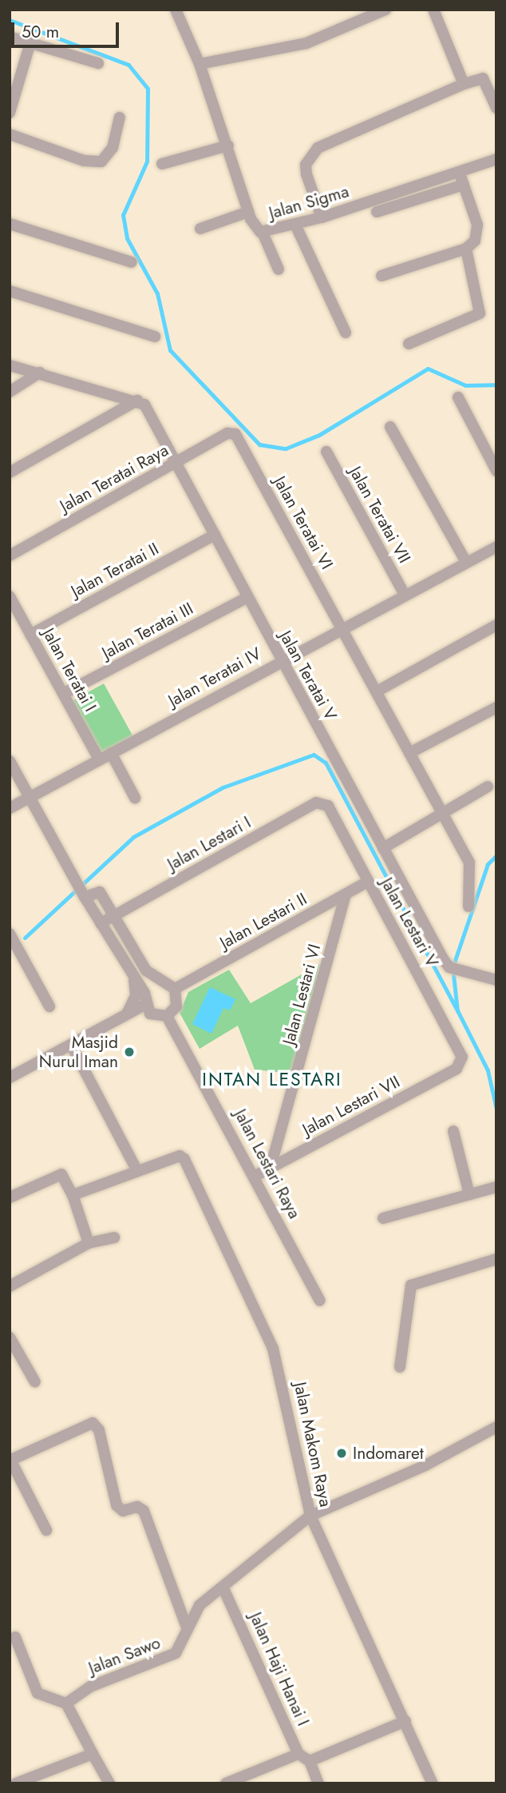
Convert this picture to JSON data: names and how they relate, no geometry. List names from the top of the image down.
{
  "streets": {
    "street": [
      "Jalan Sigma",
      "Jalan Teratai Raya",
      "Jalan Teratai VII",
      "Jalan Teratai VI",
      "Jalan Teratai II",
      "Jalan Teratai III",
      "Jalan Teratai I",
      "Jalan Teratai V",
      "Jalan Teratai IV",
      "Jalan Lestari I",
      "Jalan Lestari II",
      "Jalan Lestari V",
      "Jalan Lestari VI",
      "Jalan Lestari VII",
      "Jalan Lestari Raya",
      "Jalan Makom Raya",
      "Jalan Sawo",
      "Jalan Haji Hanai I"
    ]
  },
  "crossings": [
    ["Jalan Teratai Raya", "Jalan Teratai VI"],
    ["Jalan Teratai Raya", "Jalan Teratai V"],
    ["Jalan Teratai VII", "Jalan Teratai IV"],
    ["Jalan Teratai VI", "Jalan Teratai IV"],
    ["Jalan Teratai II", "Jalan Teratai I"],
    ["Jalan Teratai II", "Jalan Teratai V"],
    ["Jalan Teratai III", "Jalan Teratai I"],
    ["Jalan Teratai III", "Jalan Teratai V"],
    ["Jalan Teratai I", "Jalan Teratai IV"],
    ["Jalan Teratai V", "Jalan Teratai IV"],
    ["Jalan Lestari I", "Jalan Lestari V"],
    ["Jalan Lestari II", "Jalan Lestari V"],
    ["Jalan Lestari II", "Jalan Lestari VI"],
    ["Jalan Lestari V", "Jalan Lestari VII"],
    ["Jalan Lestari VI", "Jalan Lestari VII"],
    ["Jalan Lestari VII", "Jalan Lestari Raya"],
    ["Jalan Makom Raya", "Jalan Sawo"],
    ["Jalan Sawo", "Jalan Haji Hanai I"]
  ],
  "districts": ["INTAN LESTARI"],
  "places": ["Masjid Nurul Iman", "Indomaret"],
  "scale_bar": "50 m"
}
